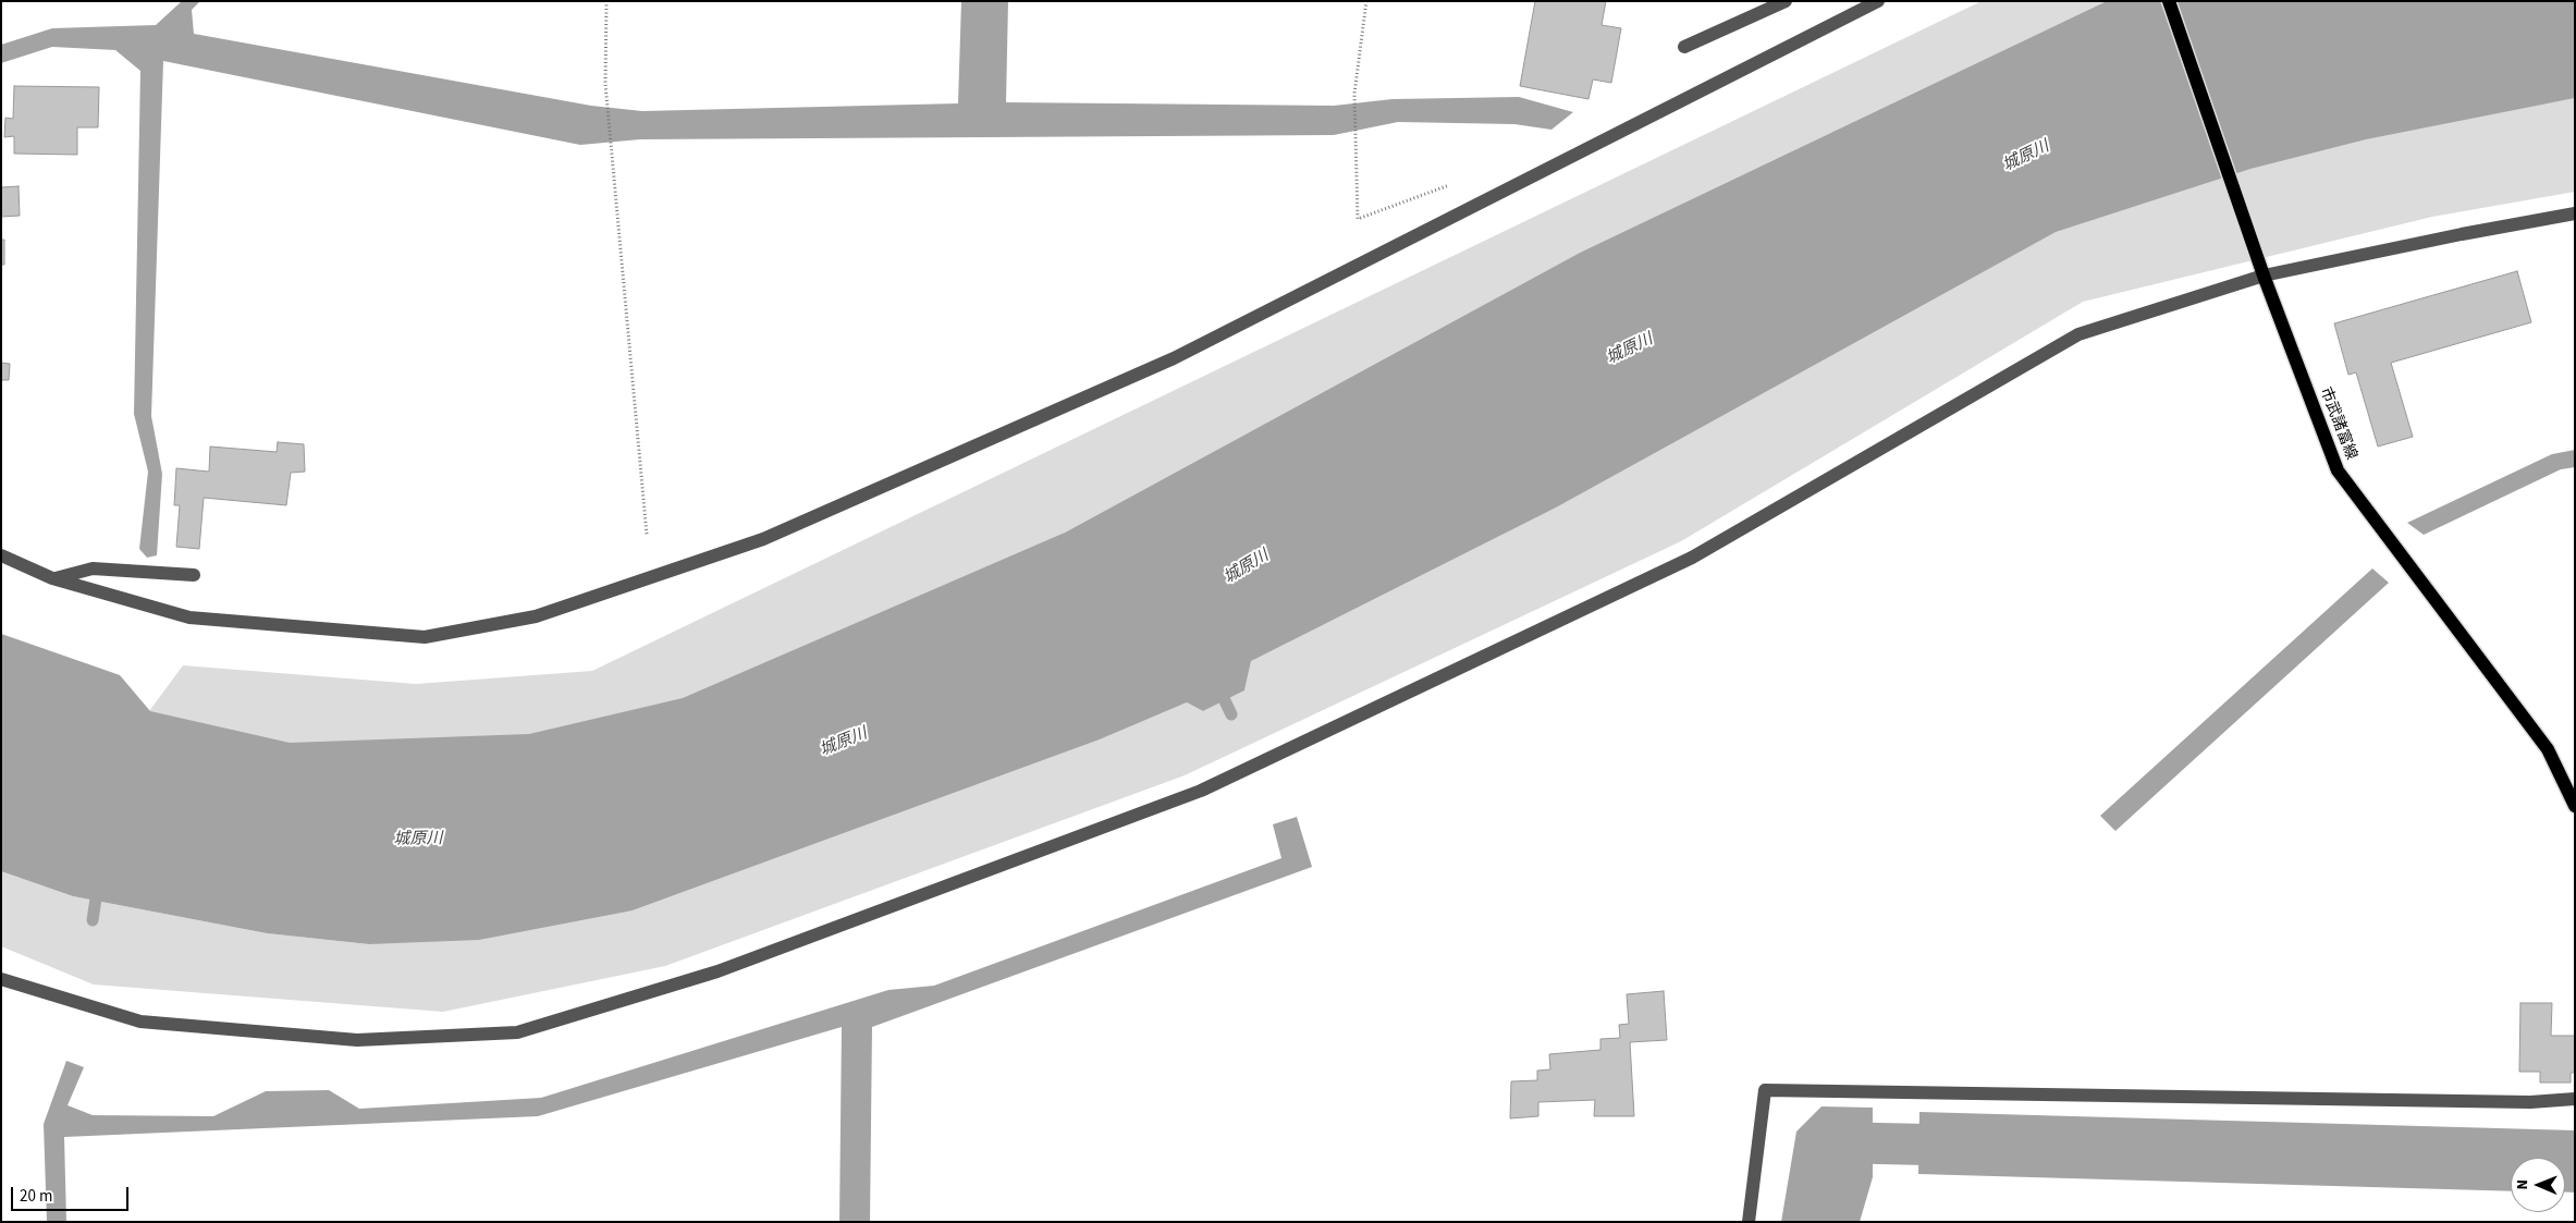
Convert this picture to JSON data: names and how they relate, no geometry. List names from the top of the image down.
{
  "streets": {
    "main road": ["市武諸富線"]
  },
  "water": ["城原川"],
  "scale_bar": "20 m",
  "north": "left"
}
